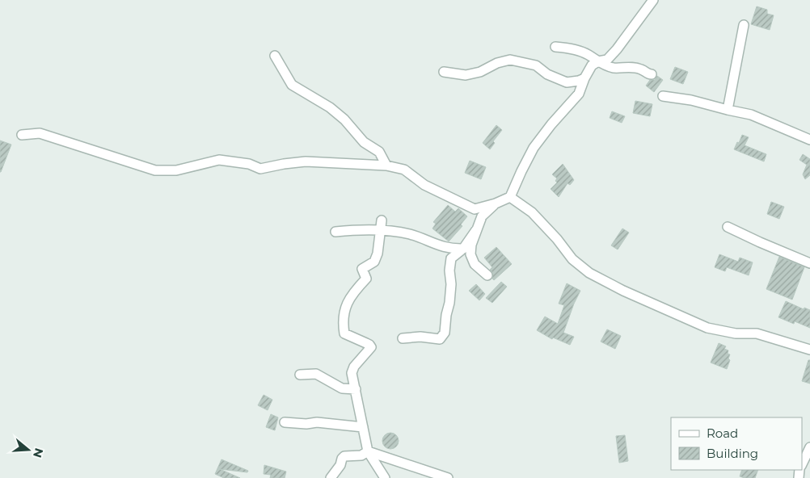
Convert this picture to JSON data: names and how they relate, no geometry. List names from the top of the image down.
{
  "legend": ["Road", "Building"],
  "north": "right"
}
